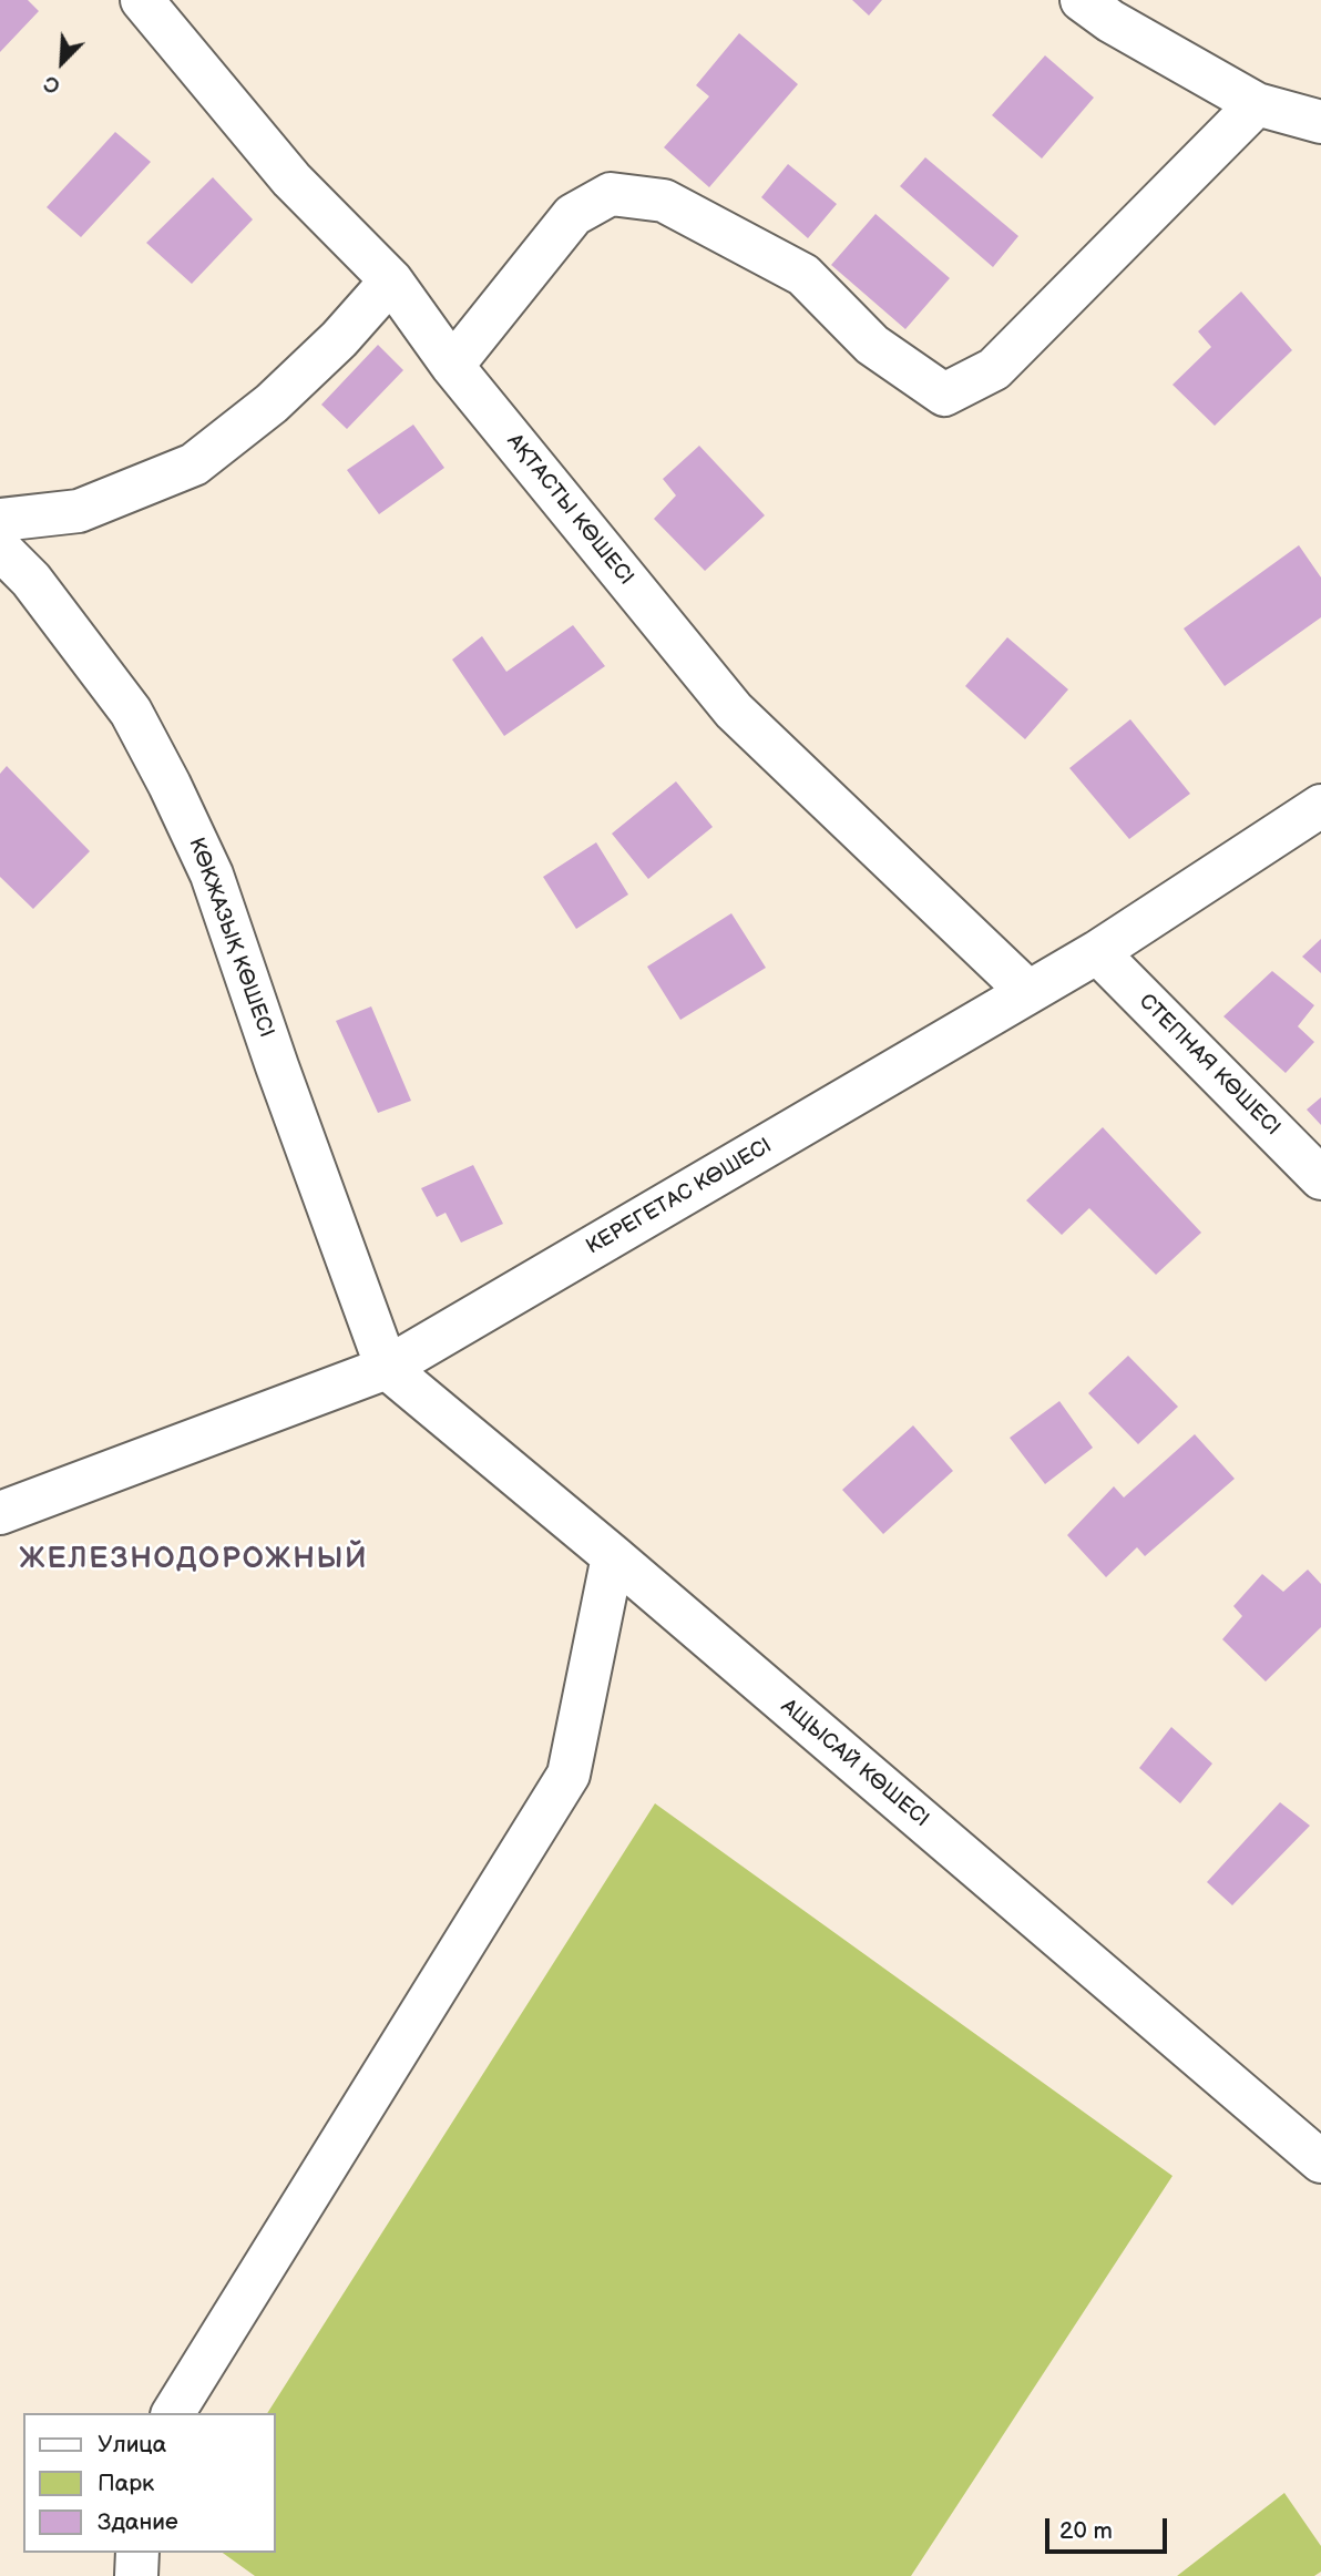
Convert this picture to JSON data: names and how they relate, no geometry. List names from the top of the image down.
{
  "streets": {
    "street": [
      "АҚТАСТЫ КӨШЕСІ",
      "КӨКЖАЗЫҚ КӨШЕСІ",
      "СТЕПНАЯ КӨШЕСІ",
      "КЕРЕГЕТАС КӨШЕСІ",
      "АЩЫСАЙ КӨШЕСІ"
    ]
  },
  "crossings": [
    ["АҚТАСТЫ КӨШЕСІ", "КЕРЕГЕТАС КӨШЕСІ"],
    ["КӨКЖАЗЫҚ КӨШЕСІ", "КЕРЕГЕТАС КӨШЕСІ"],
    ["КӨКЖАЗЫҚ КӨШЕСІ", "АЩЫСАЙ КӨШЕСІ"],
    ["СТЕПНАЯ КӨШЕСІ", "КЕРЕГЕТАС КӨШЕСІ"],
    ["КЕРЕГЕТАС КӨШЕСІ", "АЩЫСАЙ КӨШЕСІ"]
  ],
  "districts": ["ЖЕЛЕЗНОДОРОЖНЫЙ"],
  "legend": ["Улица", "Парк", "Здание"],
  "scale_bar": "20 m",
  "north": "bottom left"
}
